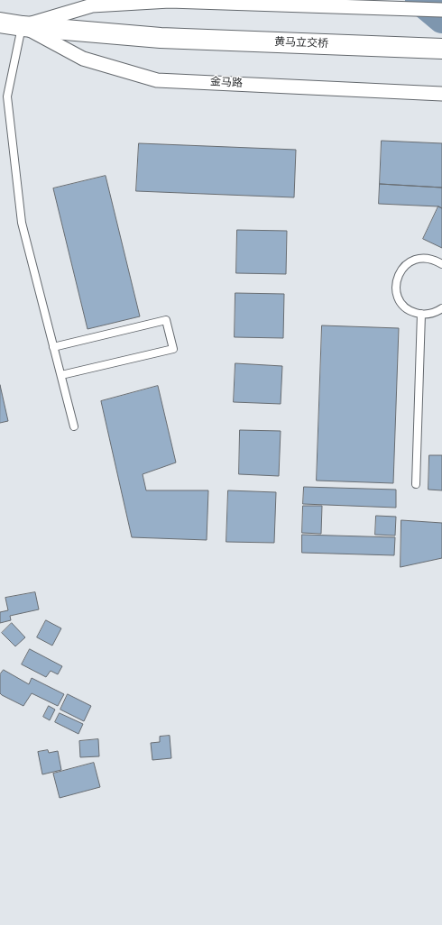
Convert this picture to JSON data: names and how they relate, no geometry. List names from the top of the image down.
{
  "streets": {
    "main road": ["黄马立交桥", "金马路"]
  },
  "crossings": [
    ["黄马立交桥", "金马路"]
  ]
}
